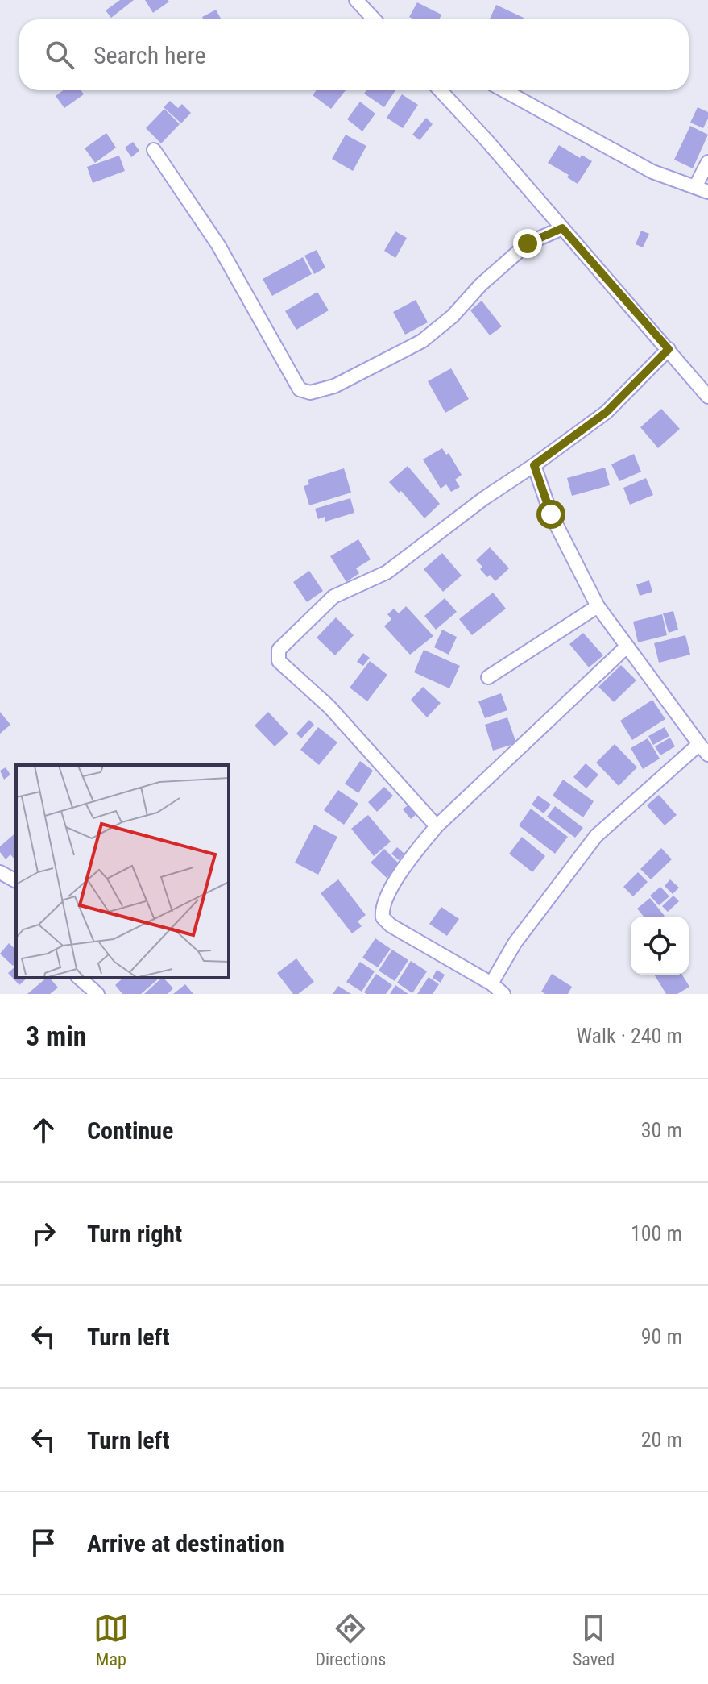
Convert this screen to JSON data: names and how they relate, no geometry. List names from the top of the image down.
{
  "page": {
    "search": "Search here",
    "heading": ["3 min", "Walk · 240 m"],
    "list": [
      ["Continue", "30 m"],
      ["Turn right", "100 m"],
      ["Turn left", "90 m"],
      ["Turn left", "20 m"],
      "Arrive at destination"
    ],
    "nav": ["Map", "Directions", "Saved"]
  }
}
